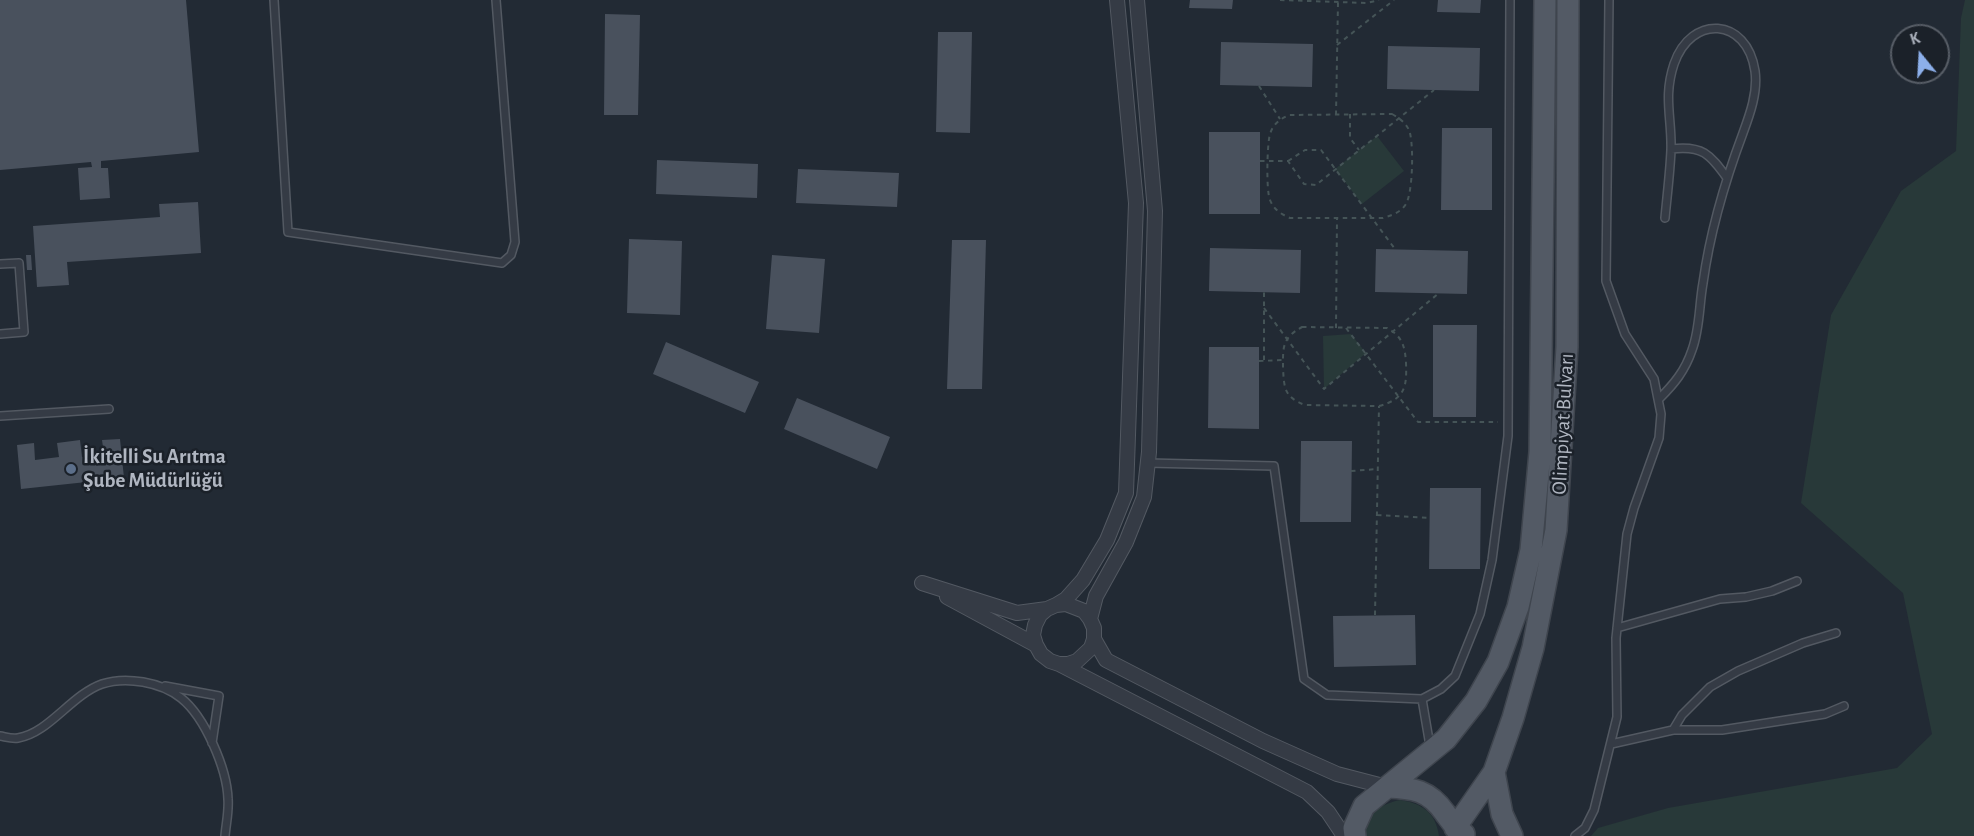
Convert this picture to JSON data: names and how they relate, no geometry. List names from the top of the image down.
{
  "streets": {
    "main road": ["Olimpiyat Bulvarı"]
  },
  "places": ["İkitelli Su Arıtma Şube Müdürlüğü"],
  "north": "top"
}
